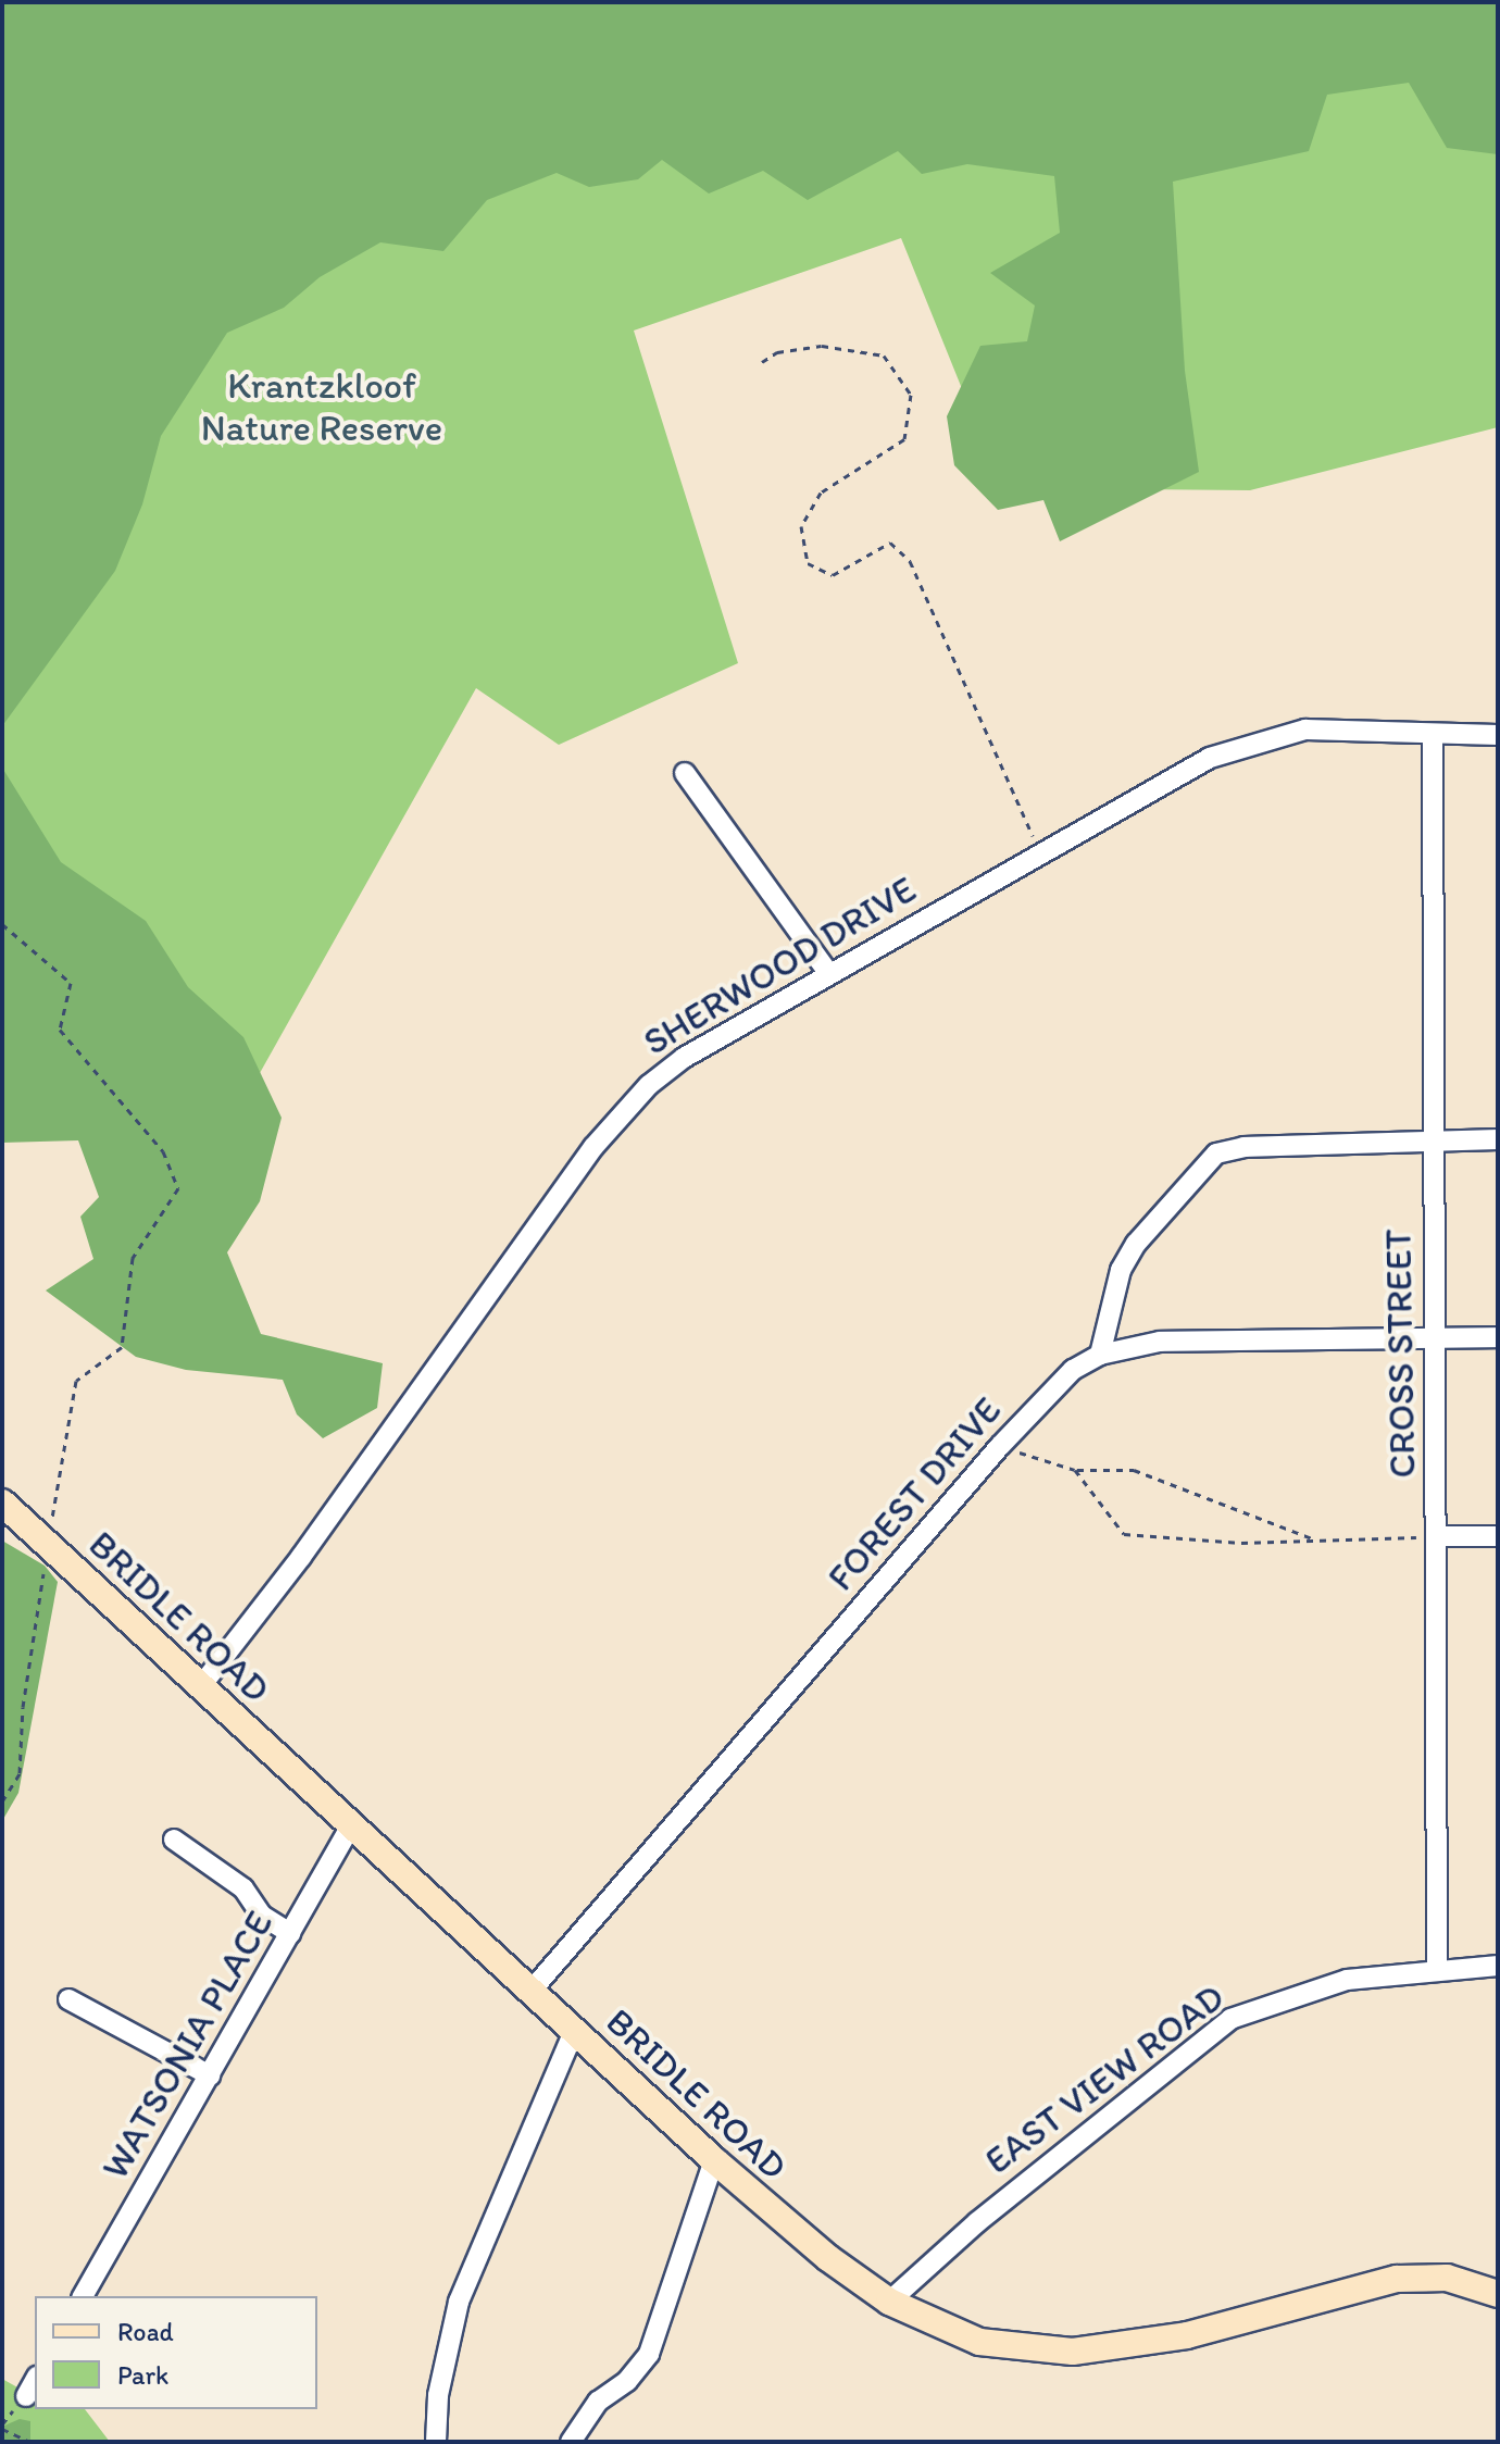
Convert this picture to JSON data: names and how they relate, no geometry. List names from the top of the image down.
{
  "streets": {
    "main road": ["BRIDLE ROAD"],
    "street": [
      "SHERWOOD DRIVE",
      "CROSS STREET",
      "FOREST DRIVE",
      "WATSONIA PLACE",
      "EAST VIEW ROAD"
    ]
  },
  "crossings": [
    ["SHERWOOD DRIVE", "CROSS STREET"],
    ["SHERWOOD DRIVE", "BRIDLE ROAD"],
    ["CROSS STREET", "FOREST DRIVE"],
    ["CROSS STREET", "EAST VIEW ROAD"],
    ["FOREST DRIVE", "BRIDLE ROAD"],
    ["BRIDLE ROAD", "WATSONIA PLACE"],
    ["BRIDLE ROAD", "EAST VIEW ROAD"]
  ],
  "parks": ["Krantzkloof Nature Reserve"],
  "legend": ["Road", "Park"]
}
